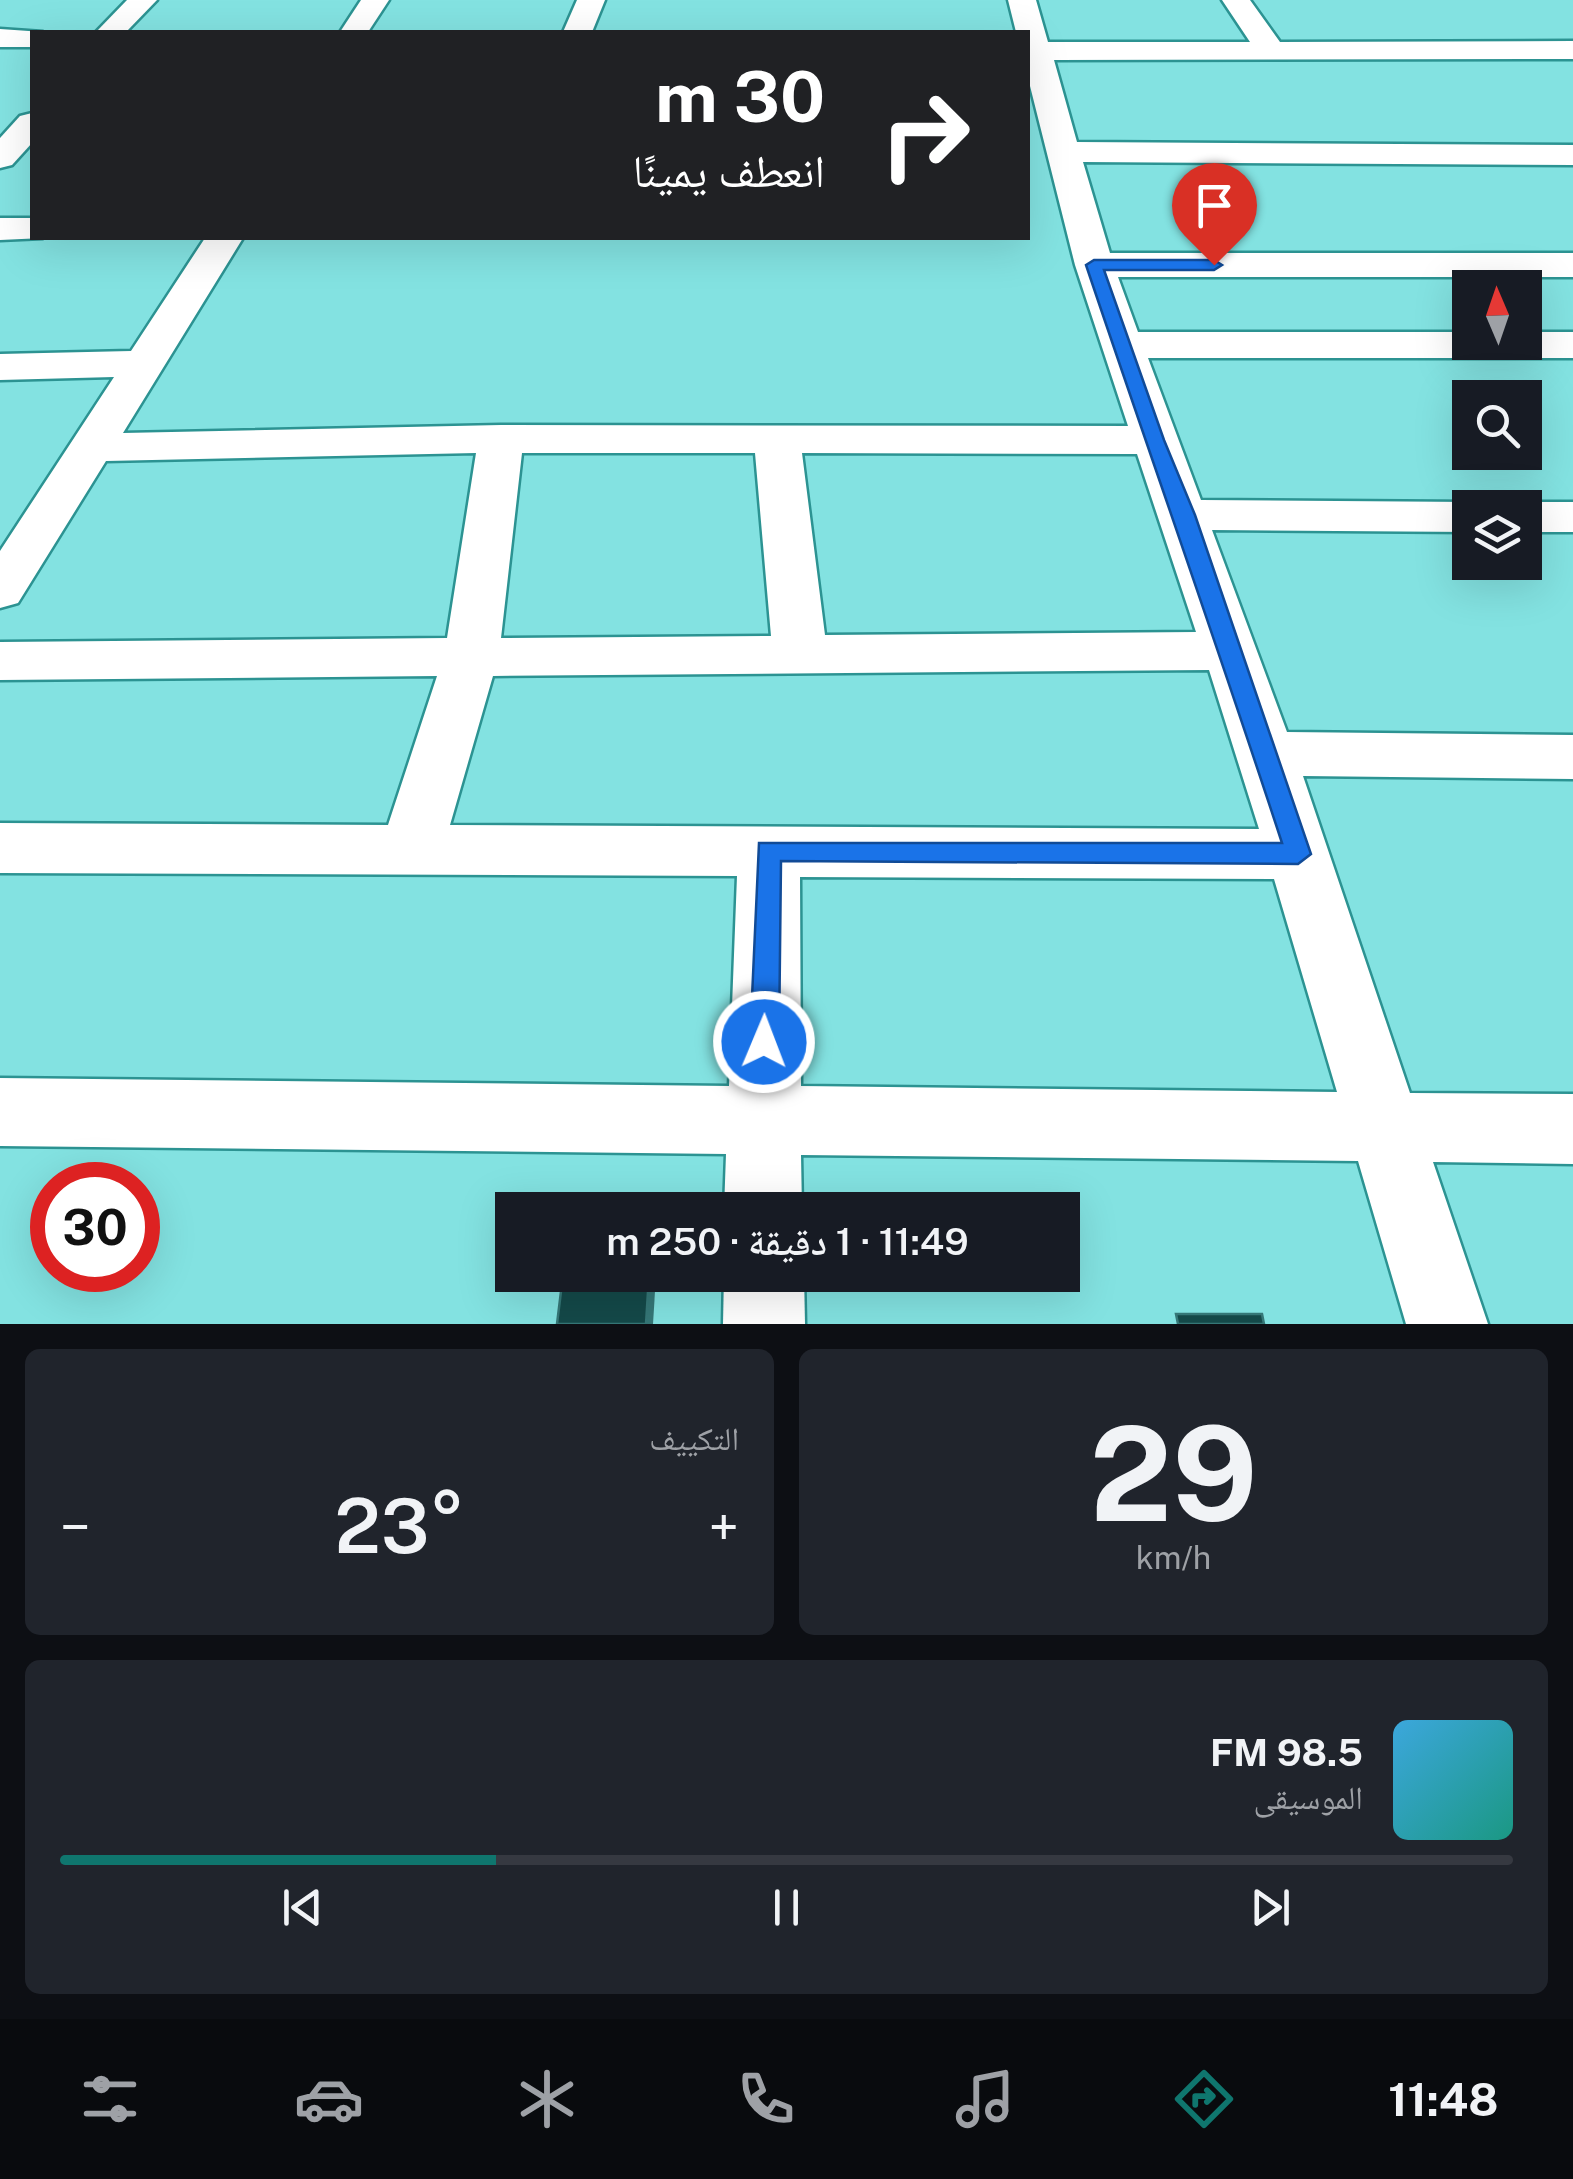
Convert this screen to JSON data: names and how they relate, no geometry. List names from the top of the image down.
{
  "north": "top",
  "page": {
    "turn": ["30 m", "انعطف يمينًا"],
    "limit": "30",
    "trip": "11:49 · 1 دقيقة · 250 m",
    "tile": [
      ["29", "km/h"],
      "التكييف"
    ],
    "heat": ["−", "23°", "+"],
    "song": ["98.5 FM", "الموسيقى"],
    "tabs": "11:48"
  }
}
